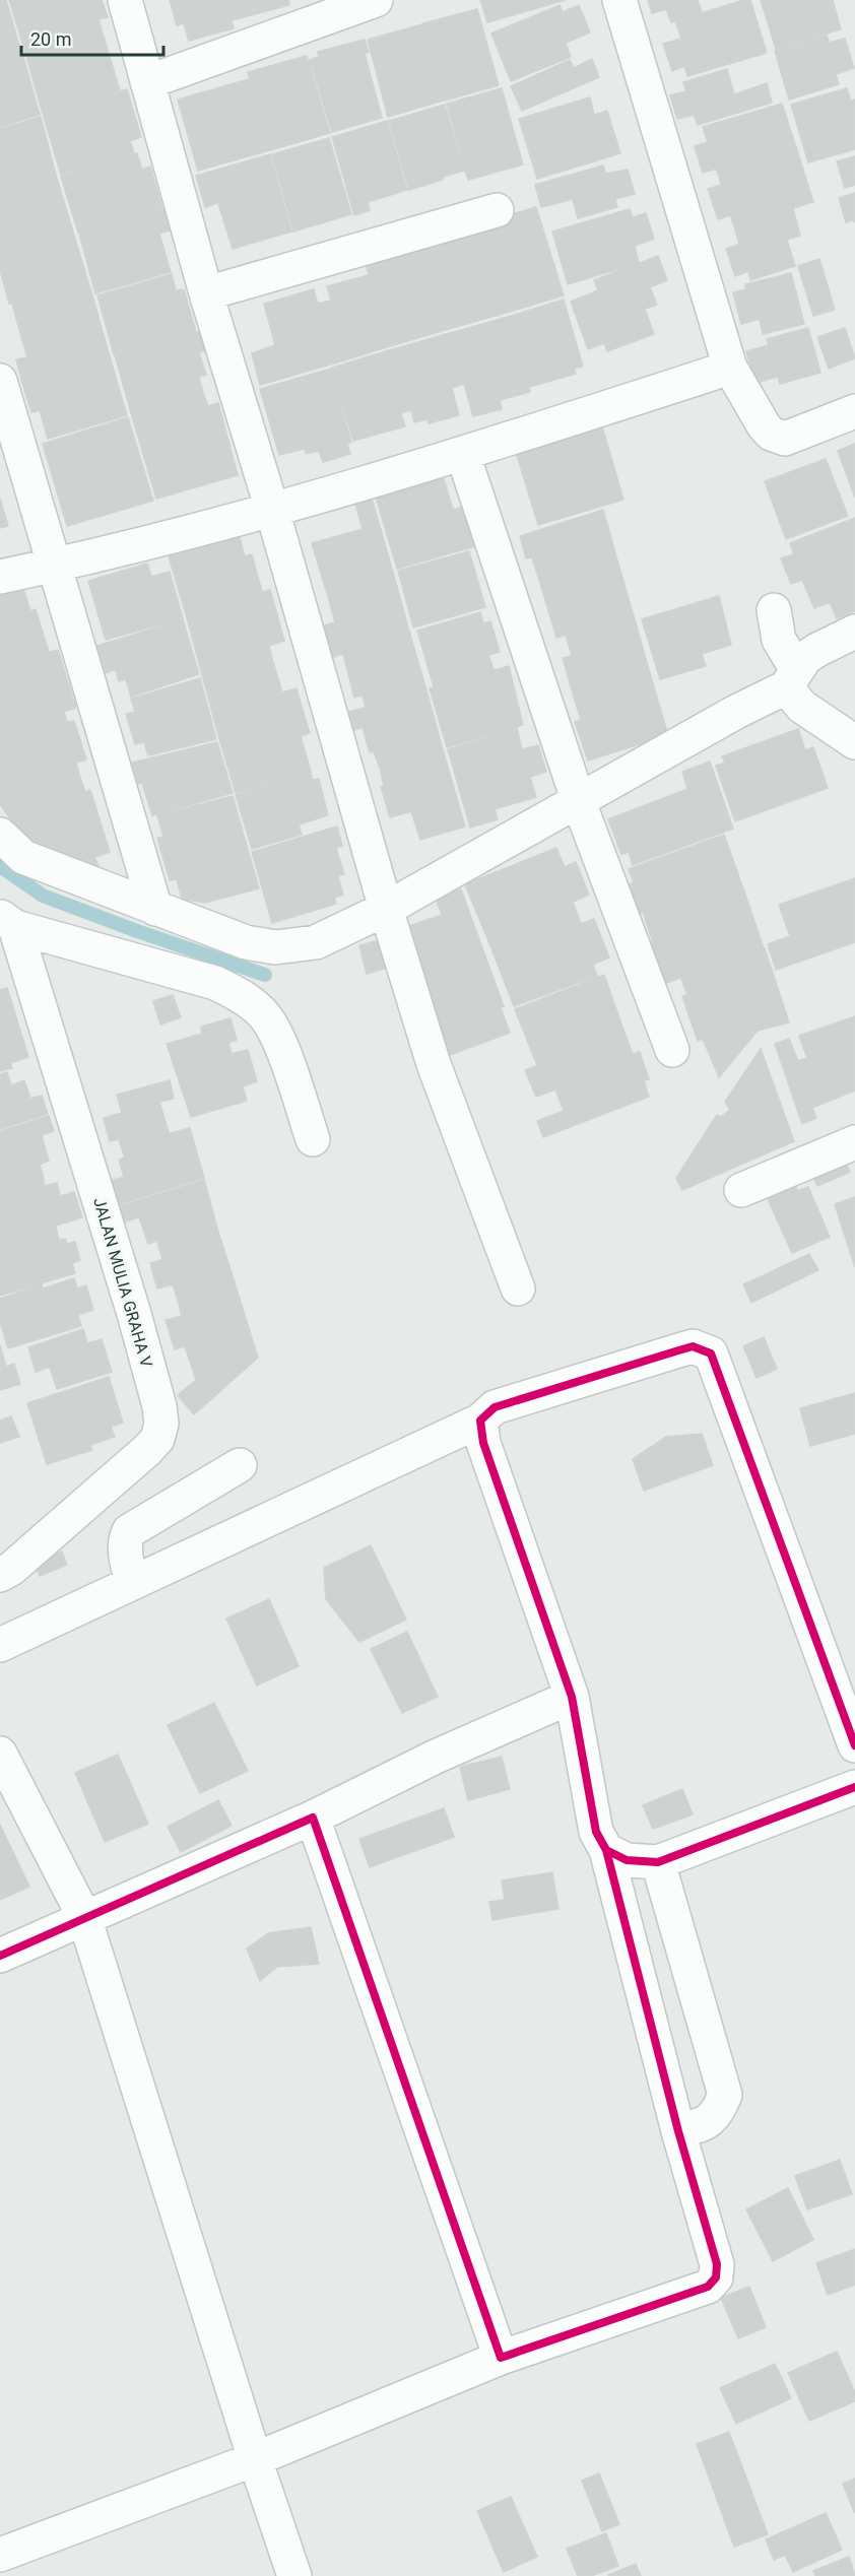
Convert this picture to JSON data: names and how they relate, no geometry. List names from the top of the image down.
{
  "streets": {
    "street": ["JALAN MULIA GRAHA V"]
  },
  "scale_bar": "20 m"
}
